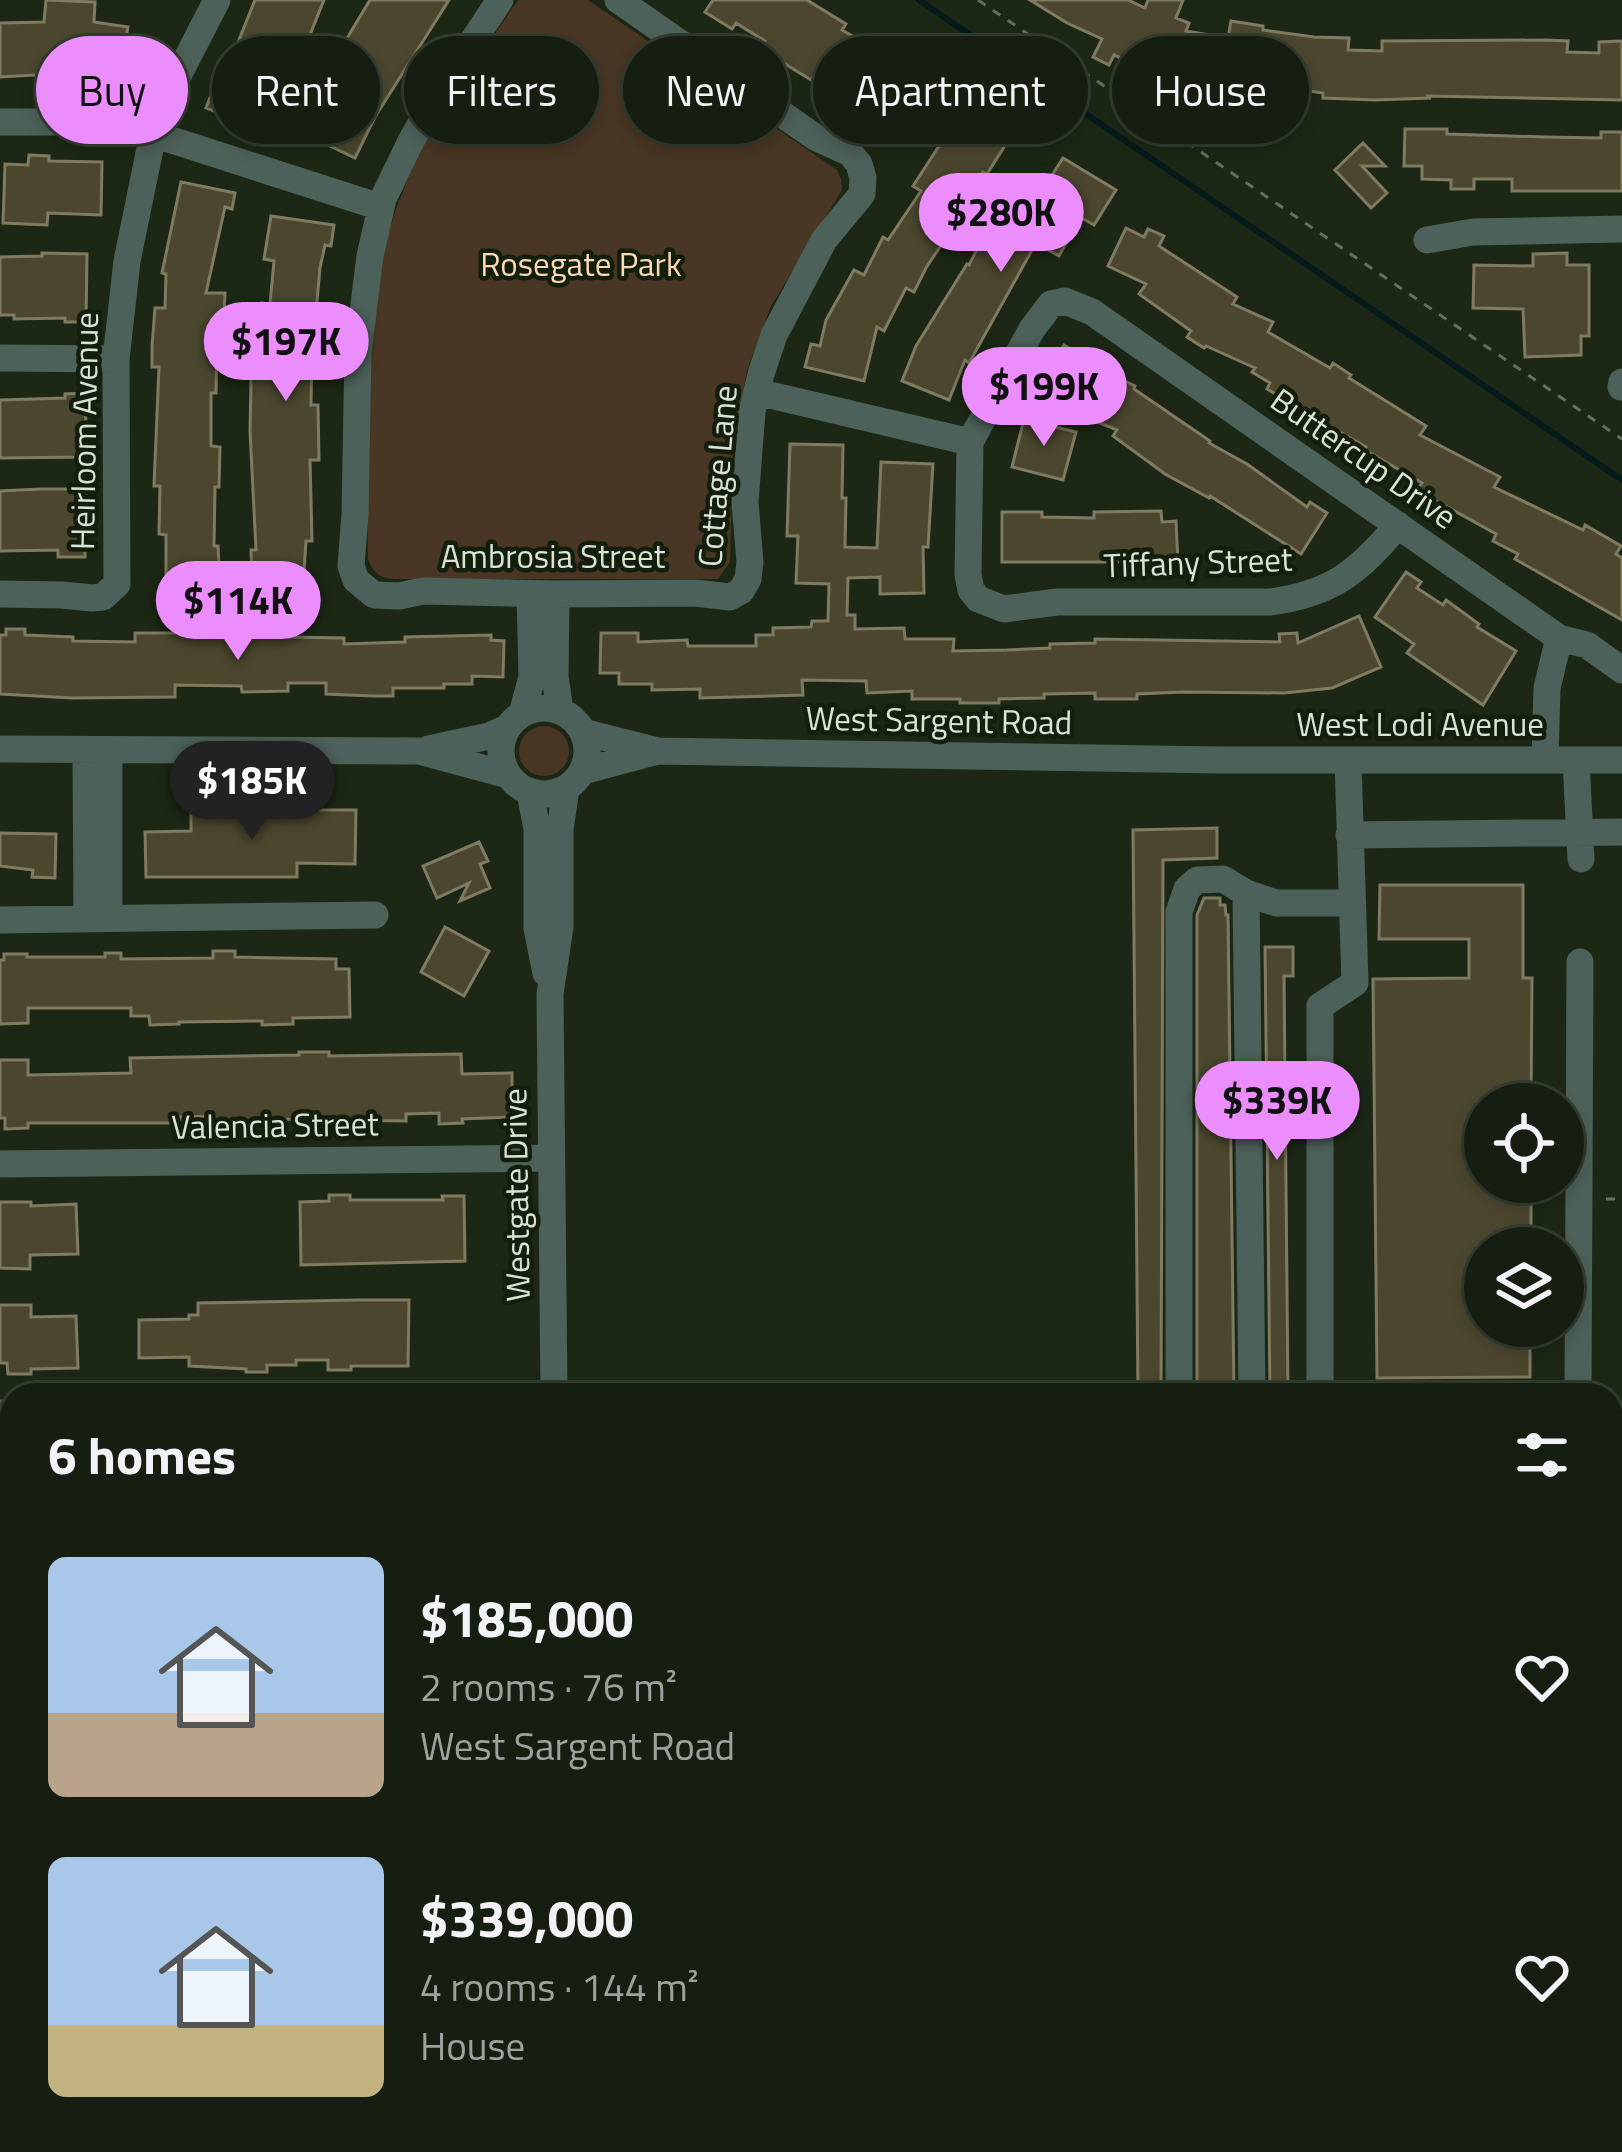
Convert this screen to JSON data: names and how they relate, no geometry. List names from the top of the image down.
{
  "streets": {
    "street": [
      "Heirloom Avenue",
      "Buttercup Drive",
      "Cottage Lane",
      "Ambrosia Street",
      "Tiffany Street",
      "West Sargent Road",
      "West Lodi Avenue",
      "Valencia Street",
      "Westgate Drive"
    ]
  },
  "crossings": [
    ["Buttercup Drive", "Tiffany Street"],
    ["Cottage Lane", "Ambrosia Street"],
    ["West Sargent Road", "West Lodi Avenue"],
    ["West Sargent Road", "Westgate Drive"],
    ["Valencia Street", "Westgate Drive"]
  ],
  "parks": ["Rosegate Park"],
  "page": {
    "chip": [
      "Buy",
      "Rent",
      "Filters",
      "New",
      "Apartment",
      "House"
    ],
    "price": [
      "$280K",
      "$197K",
      "$199K",
      "$114K",
      "$185K",
      "$339K"
    ],
    "heading": "6 homes",
    "list": [
      {
        "name": "$185,000",
        "note": "2 rooms · 76 m² · West Sargent Road"
      },
      {
        "name": "$339,000",
        "note": "4 rooms · 144 m² · House"
      }
    ]
  }
}
